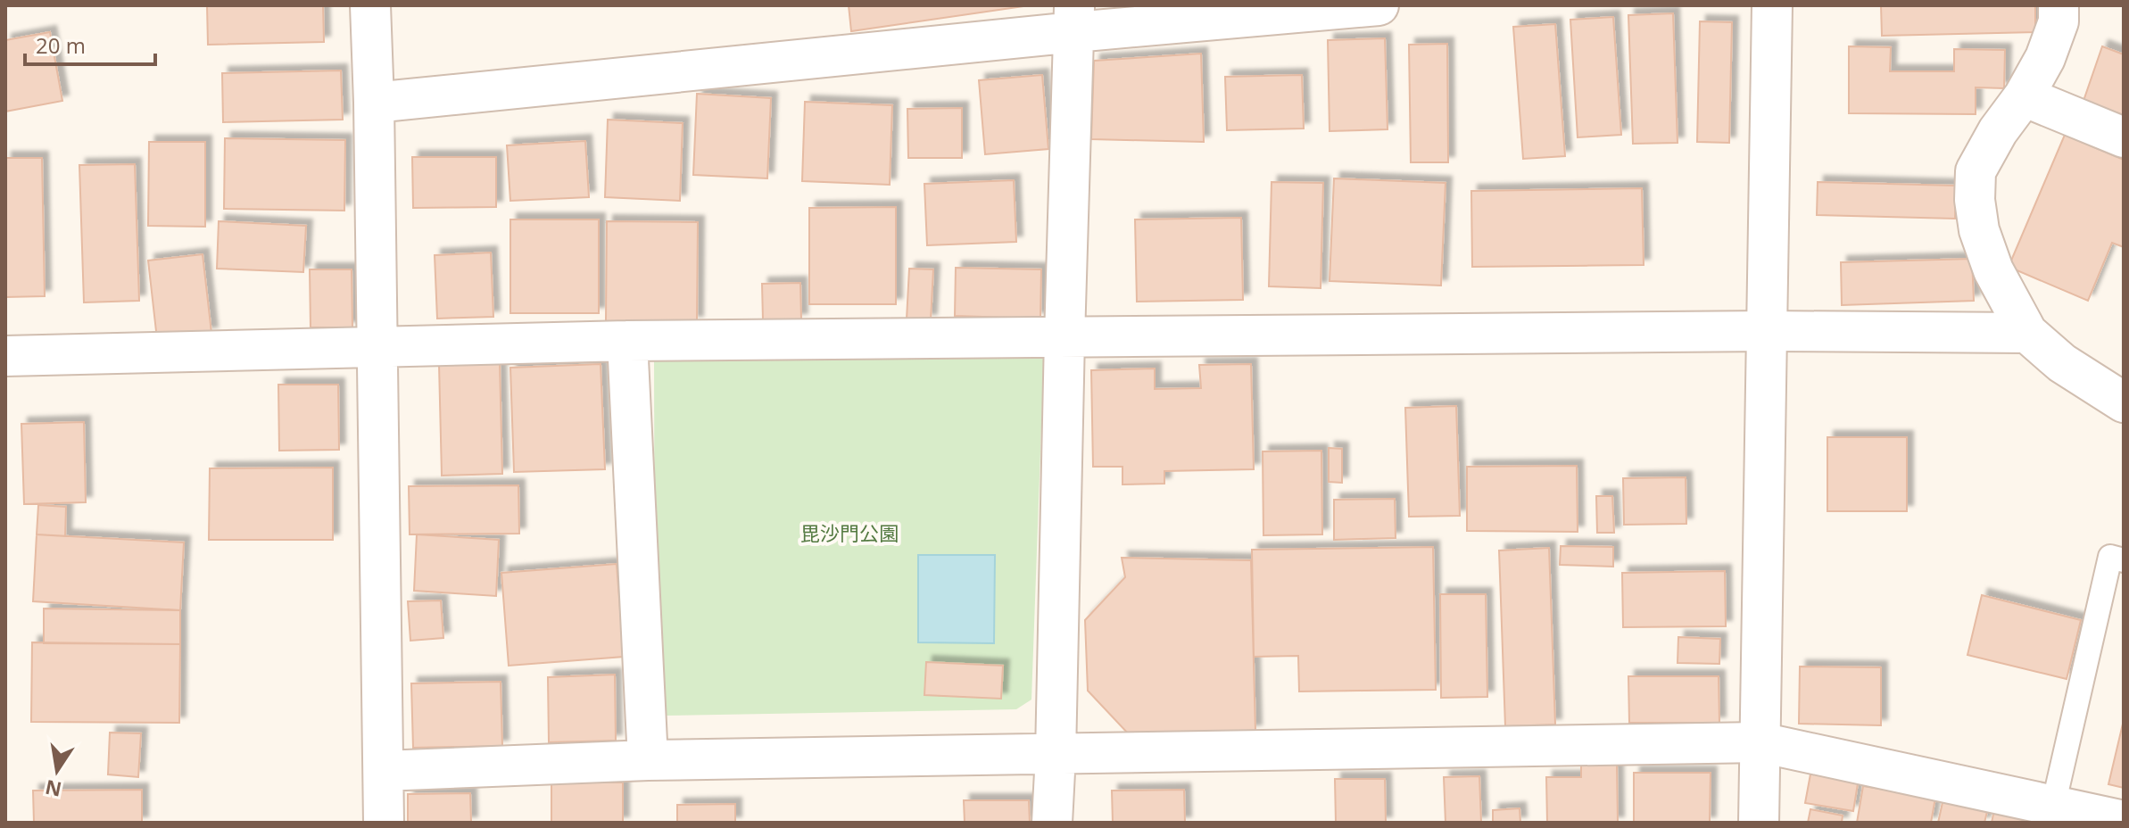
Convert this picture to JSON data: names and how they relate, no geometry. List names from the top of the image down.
{
  "parks": ["毘沙門公園"],
  "scale_bar": "20 m",
  "north": "bottom"
}
